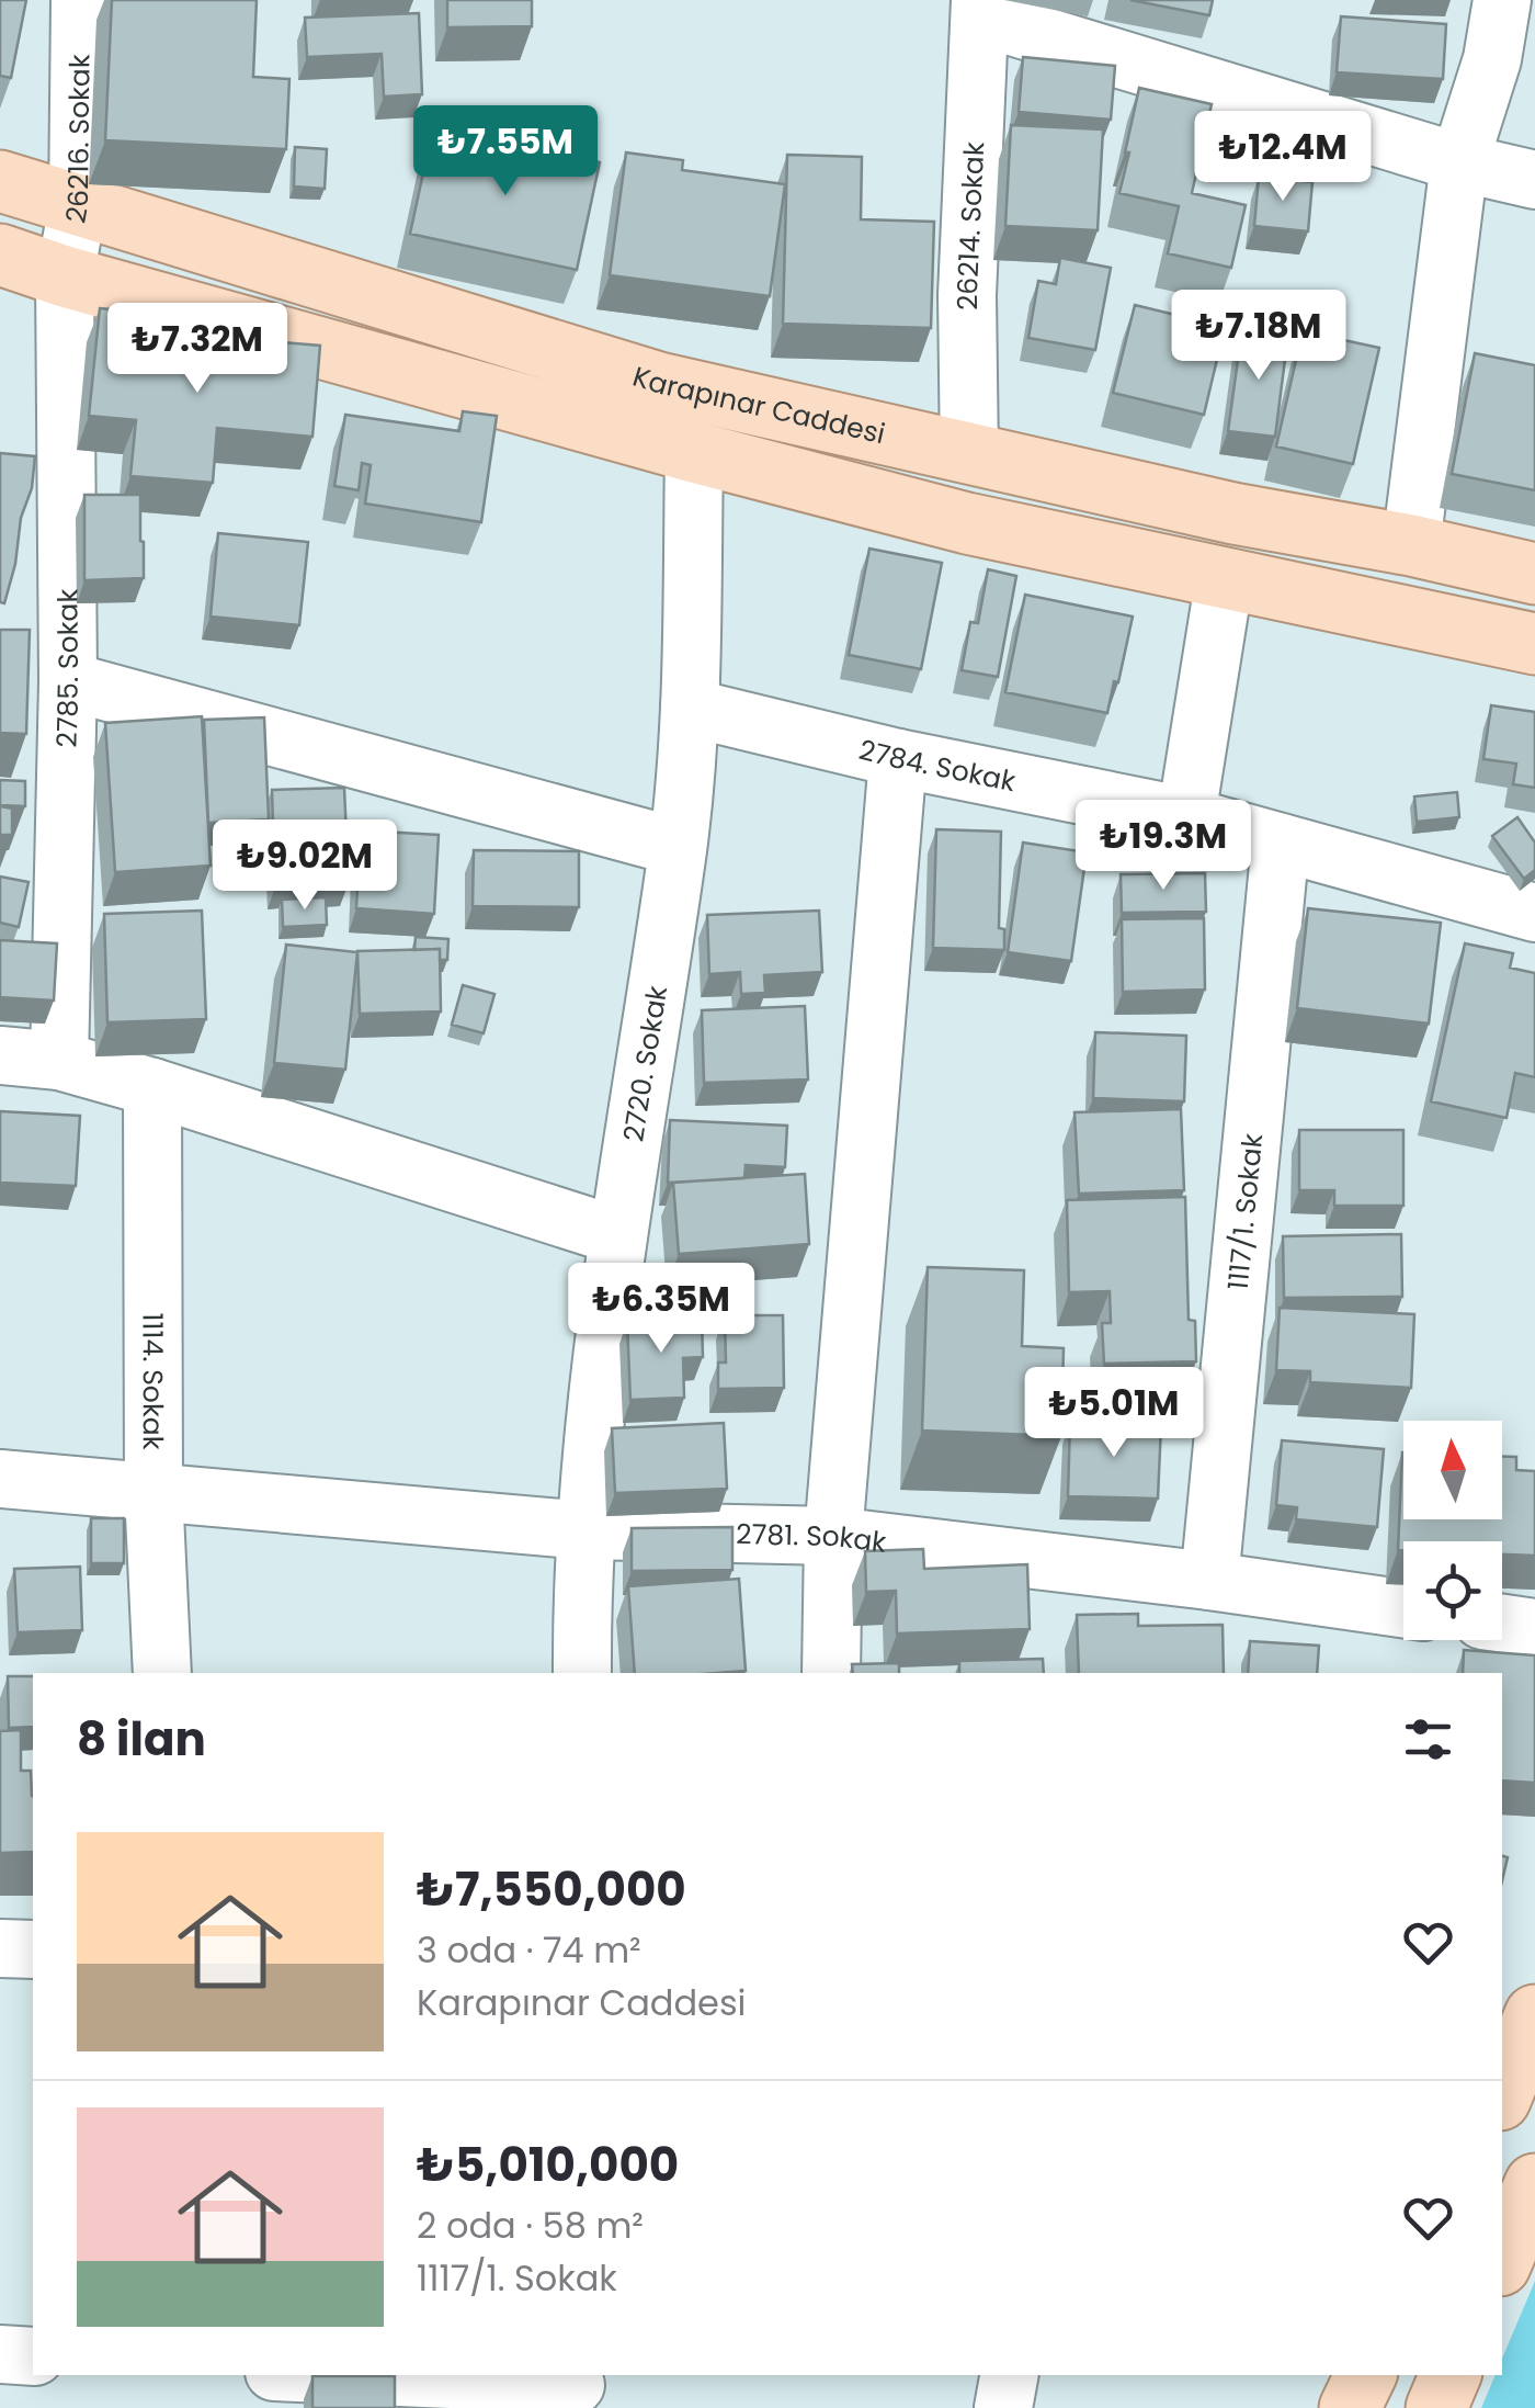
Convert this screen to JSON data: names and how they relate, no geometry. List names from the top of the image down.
{
  "streets": {
    "main road": ["Karapınar Caddesi"],
    "street": [
      "26216. Sokak",
      "26214. Sokak",
      "2785. Sokak",
      "2784. Sokak",
      "2720. Sokak",
      "1117/1. Sokak",
      "1114. Sokak",
      "2781. Sokak"
    ]
  },
  "crossings": [
    ["26216. Sokak", "Karapınar Caddesi"],
    ["26216. Sokak", "2785. Sokak"],
    ["26214. Sokak", "Karapınar Caddesi"],
    ["2784. Sokak", "2720. Sokak"],
    ["2784. Sokak", "1117/1. Sokak"],
    ["2720. Sokak", "2781. Sokak"],
    ["1117/1. Sokak", "2781. Sokak"],
    ["1114. Sokak", "2781. Sokak"]
  ],
  "north": "top",
  "page": {
    "price": [
      "₺7.55M",
      "₺12.4M",
      "₺7.18M",
      "₺7.32M",
      "₺19.3M",
      "₺9.02M",
      "₺6.35M",
      "₺5.01M"
    ],
    "heading": "8 ilan",
    "list": [
      {
        "name": "₺7,550,000",
        "note": "3 oda · 74 m² · Karapınar Caddesi"
      },
      {
        "name": "₺5,010,000",
        "note": "2 oda · 58 m² · 1117/1. Sokak"
      }
    ]
  }
}
